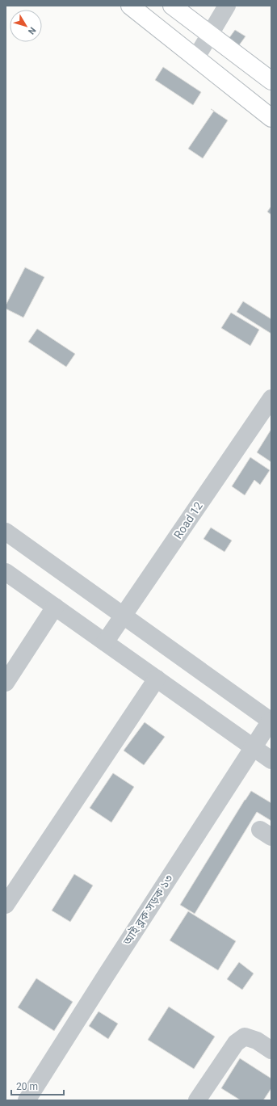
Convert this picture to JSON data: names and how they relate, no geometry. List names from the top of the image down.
{
  "streets": {
    "street": ["Road 12", "আই ব্লক সড়ক ১৩"]
  },
  "scale_bar": "20 m",
  "north": "bottom right"
}
